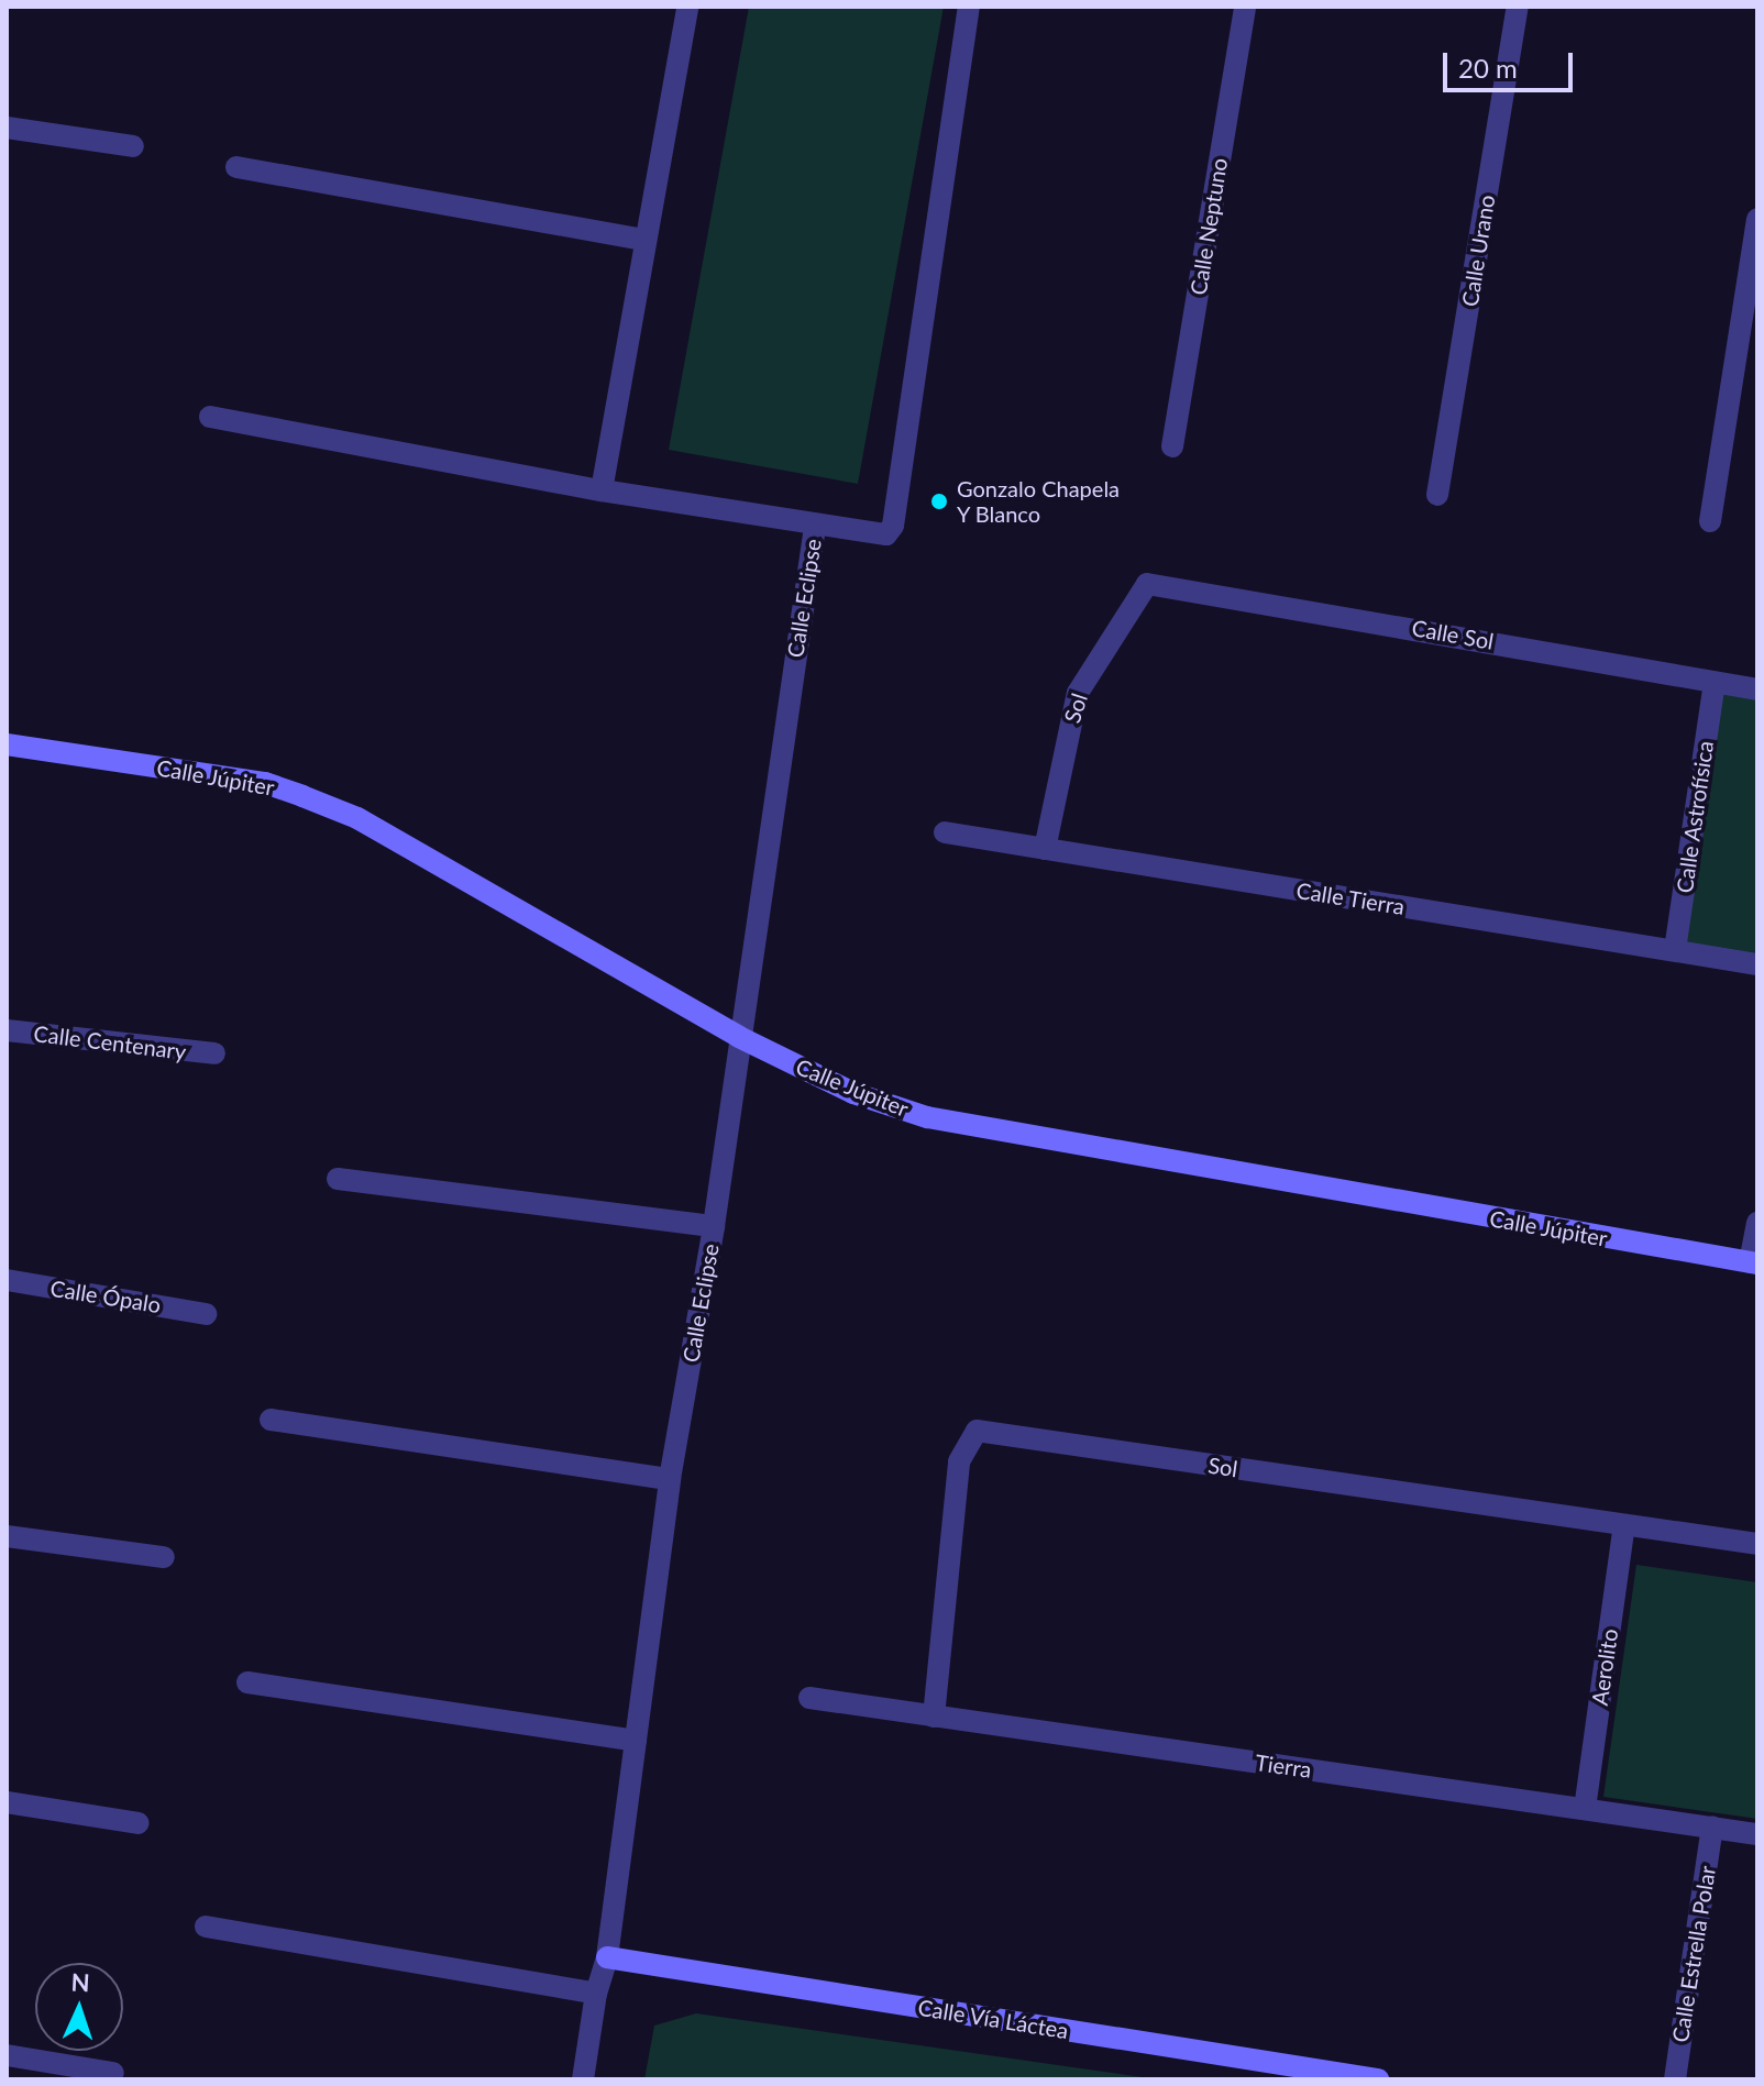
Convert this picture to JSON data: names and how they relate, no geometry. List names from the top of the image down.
{
  "streets": {
    "street": [
      "Calle Neptuno",
      "Calle Urano",
      "Calle Eclipse",
      "Calle Sol",
      "Sol",
      "Calle Júpiter",
      "Calle Astrofísica",
      "Calle Tierra",
      "Calle Centenary",
      "Calle Ópalo",
      "Aerolito",
      "Tierra",
      "Calle Estrella Polar",
      "Calle Vía Láctea"
    ]
  },
  "crossings": [
    ["Calle Eclipse", "Calle Júpiter"],
    ["Calle Eclipse", "Calle Vía Láctea"],
    ["Calle Sol", "Sol"],
    ["Calle Sol", "Calle Astrofísica"],
    ["Sol", "Calle Tierra"],
    ["Sol", "Aerolito"],
    ["Sol", "Tierra"],
    ["Calle Astrofísica", "Calle Tierra"],
    ["Aerolito", "Tierra"],
    ["Tierra", "Calle Estrella Polar"]
  ],
  "places": ["Gonzalo Chapela Y Blanco"],
  "scale_bar": "20 m",
  "north": "top"
}
